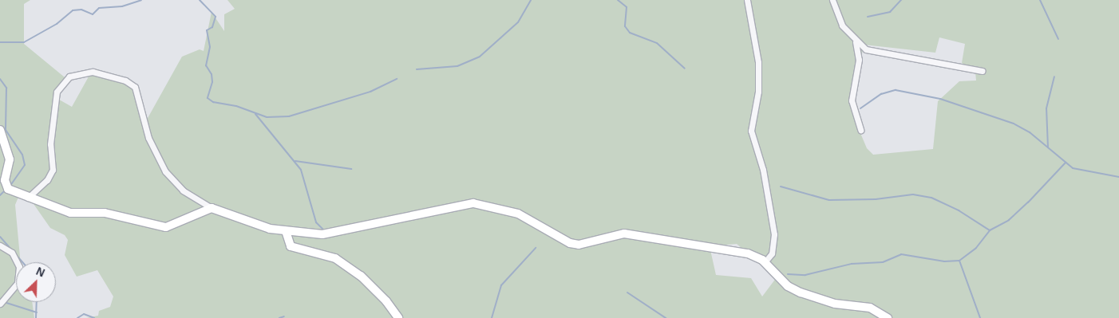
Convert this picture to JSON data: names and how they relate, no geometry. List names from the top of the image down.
{
  "north": "top right"
}
